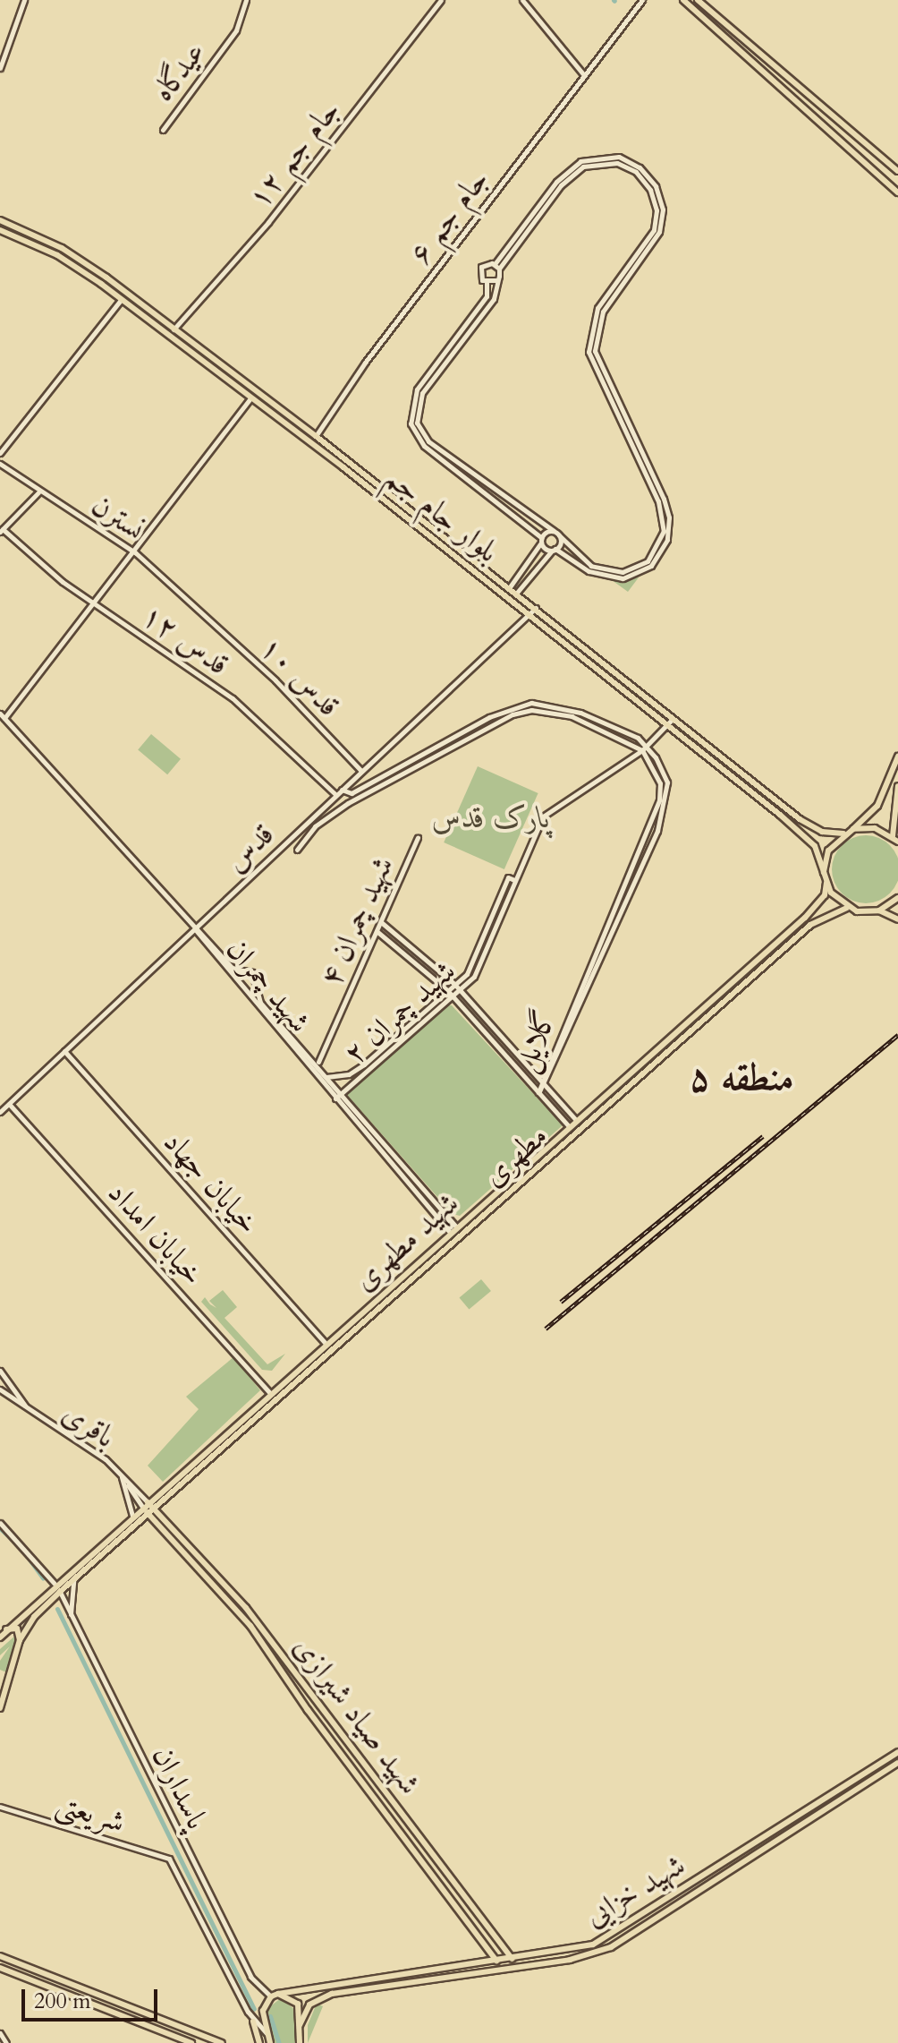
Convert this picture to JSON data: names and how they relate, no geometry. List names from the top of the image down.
{
  "streets": {
    "main road": [
      "بلوار جام جم",
      "مطهری",
      "شهید مطهری",
      "شهید صیاد شیرازی",
      "شهید خزایی"
    ],
    "street": [
      "عیدگاه",
      "جام جم ۱۲",
      "جام جم ۶",
      "نسترن",
      "قدس ۱۲",
      "قدس ۱۰",
      "قدس",
      "شهید چمران ۴",
      "شهید چمران",
      "شهید چمران ۲",
      "گلایل",
      "خیابان جهاد",
      "خیابان امداد",
      "باقری",
      "پاسداران",
      "شریعتی"
    ]
  },
  "crossings": [
    ["جام جم ۱۲", "بلوار جام جم"],
    ["جام جم ۶", "بلوار جام جم"],
    ["بلوار جام جم", "قدس"],
    ["بلوار جام جم", "شهید چمران ۲"],
    ["بلوار جام جم", "شهید مطهری"],
    ["نسترن", "قدس ۱۰"],
    ["قدس ۱۲", "قدس"],
    ["قدس ۱۰", "قدس"],
    ["قدس", "شهید چمران"],
    ["قدس", "خیابان جهاد"],
    ["قدس", "خیابان امداد"],
    ["شهید چمران", "شهید چمران ۲"],
    ["شهید چمران", "شهید مطهری"],
    ["شهید چمران ۲", "گلایل"],
    ["مطهری", "شهید صیاد شیرازی"],
    ["مطهری", "پاسداران"],
    ["خیابان جهاد", "شهید مطهری"],
    ["خیابان امداد", "شهید مطهری"],
    ["شهید مطهری", "باقری"],
    ["شهید مطهری", "شهید صیاد شیرازی"],
    ["باقری", "شهید صیاد شیرازی"],
    ["شهید صیاد شیرازی", "شهید خزایی"],
    ["پاسداران", "شهید خزایی"]
  ],
  "districts": ["منطقه ۵"],
  "parks": ["پارک قدس"],
  "scale_bar": "200 m"
}
